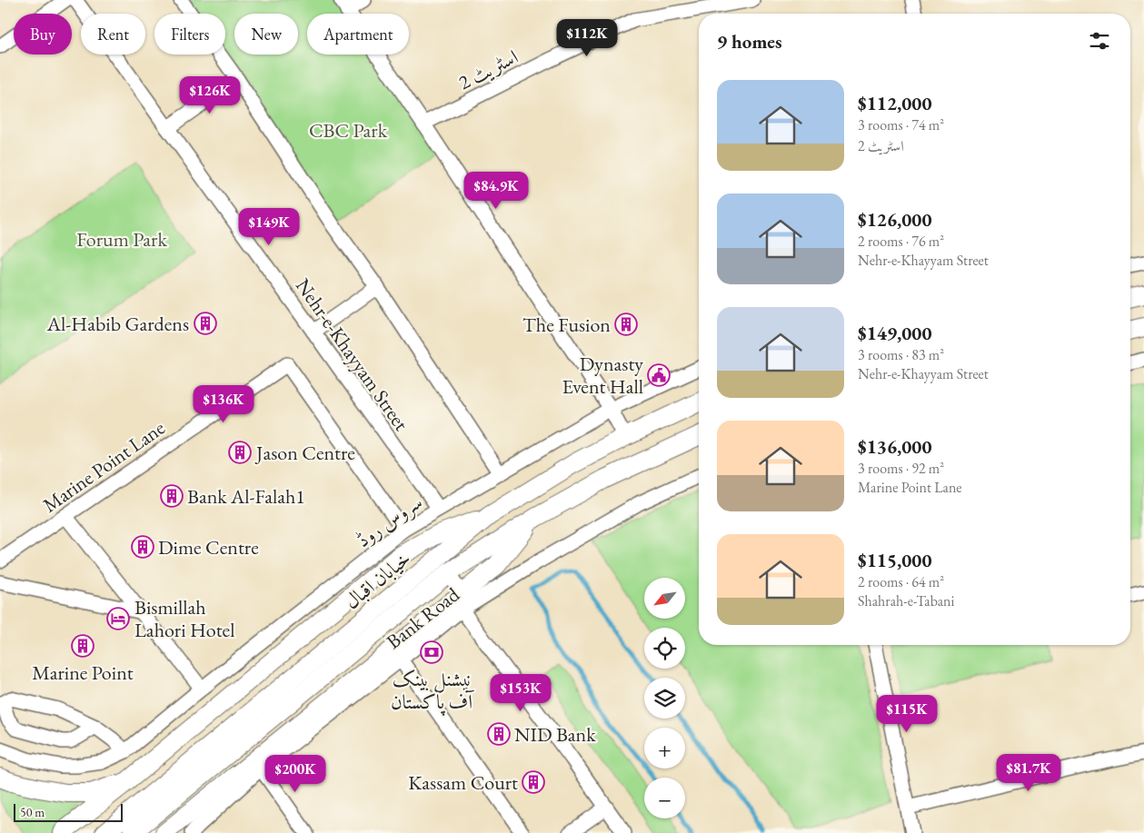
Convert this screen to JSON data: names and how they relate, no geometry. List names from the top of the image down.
{
  "streets": {
    "main road": ["خیابان اقبال"],
    "street": [
      "اسٹریٹ 2",
      "Nehr-e-Khayyam Street",
      "Marine Point Lane",
      "سروس روڈ",
      "Bank Road"
    ]
  },
  "crossings": [
    ["Nehr-e-Khayyam Street", "سروس روڈ"],
    ["Marine Point Lane", "سروس روڈ"]
  ],
  "parks": ["CBC Park", "Forum Park"],
  "places": {
    "building": [
      "Al-Habib Gardens",
      "The Fusion",
      "Jason Centre",
      "Bank Al-Falah1",
      "Dime Centre",
      "Marine Point",
      "NID Bank",
      "Kassam Court"
    ],
    "public building": ["Dynasty Event Hall"],
    "hotel": ["Bismillah Lahori Hotel"],
    "bank": ["نیشنل بینک آف پاکستان"]
  },
  "scale_bar": "50 m",
  "north": "bottom left",
  "page": {
    "chip": [
      "Buy",
      "Rent",
      "Filters",
      "New",
      "Apartment"
    ],
    "heading": "9 homes",
    "price": [
      "$112K",
      "$126K",
      "$84.9K",
      "$149K",
      "$136K",
      "$153K",
      "$115K",
      "$81.7K",
      "$200K"
    ],
    "list": [
      {
        "name": "$112,000",
        "note": "3 rooms · 74 m² · اسٹریٹ 2"
      },
      {
        "name": "$126,000",
        "note": "2 rooms · 76 m² · Nehr-e-Khayyam Street"
      },
      {
        "name": "$149,000",
        "note": "3 rooms · 83 m² · Nehr-e-Khayyam Street"
      },
      {
        "name": "$136,000",
        "note": "3 rooms · 92 m² · Marine Point Lane"
      },
      {
        "name": "$115,000",
        "note": "2 rooms · 64 m² · Shahrah-e-Tabani"
      }
    ],
    "map_buttons": ["+", "−"],
    "scale": "50 m"
  }
}
